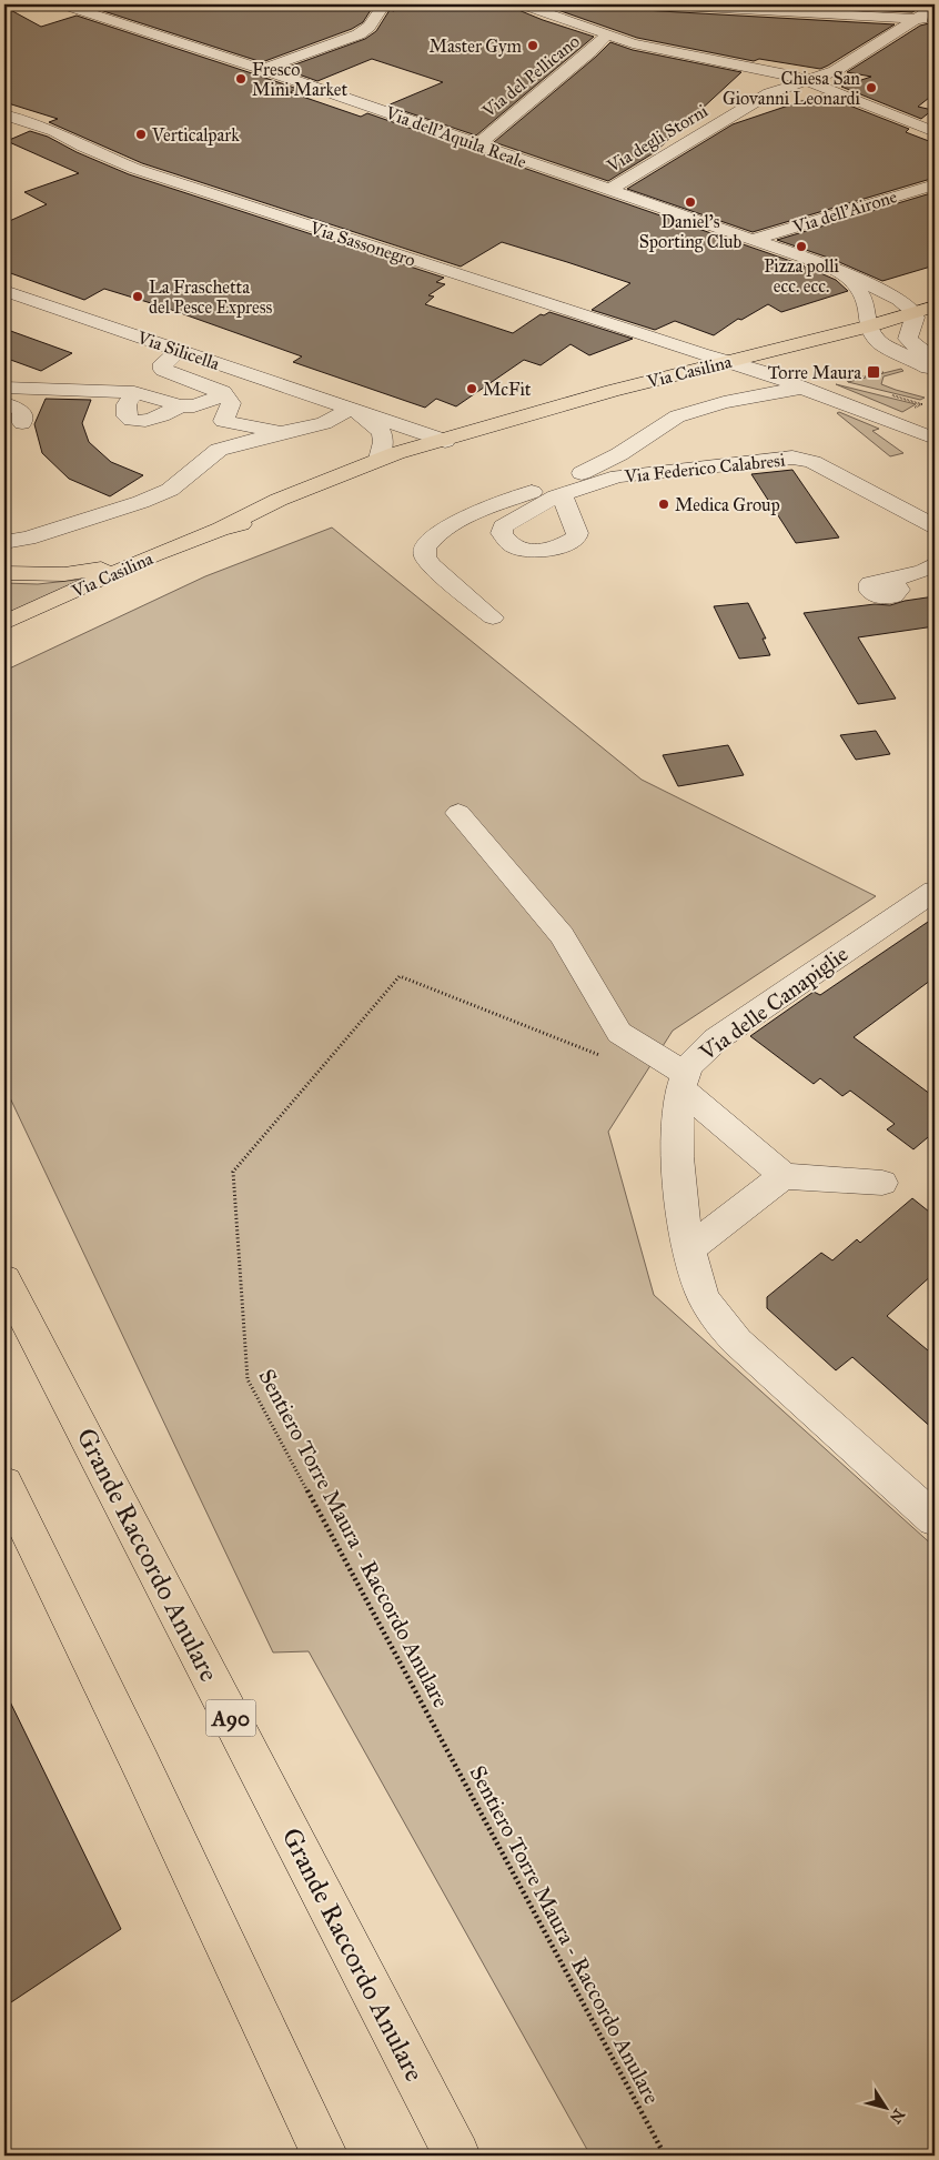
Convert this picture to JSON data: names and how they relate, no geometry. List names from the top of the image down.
{
  "streets": {
    "main road": ["Via Casilina", "Grande Raccordo Anulare", "A90"],
    "street": [
      "Via del Pellicano",
      "Via dell'Aquila Reale",
      "Via degli Storni",
      "Via dell'Airone",
      "Via Sassonegro",
      "Via Silicella",
      "Via Federico Calabresi",
      "Via delle Canapiglie"
    ],
    "path": ["Sentiero Torre Maura - Raccordo Anulare"]
  },
  "crossings": [
    ["Via del Pellicano", "Via dell'Aquila Reale"],
    ["Via dell'Aquila Reale", "Via degli Storni"],
    ["Via dell'Aquila Reale", "Via dell'Airone"],
    ["Via dell'Aquila Reale", "Via Casilina"],
    ["Via Sassonegro", "Via Casilina"],
    ["Via Silicella", "Via Casilina"]
  ],
  "places": {
    "other": [
      "Master Gym",
      "Fresco Mini Market",
      "Chiesa San Giovanni Leonardi",
      "Verticalpark",
      "Daniel's Sporting Club",
      "Pizza polli ecc. ecc.",
      "La Fraschetta del Pesce Express",
      "McFit",
      "Medica Group"
    ],
    "transit": ["Torre Maura"]
  },
  "north": "bottom right"
}
